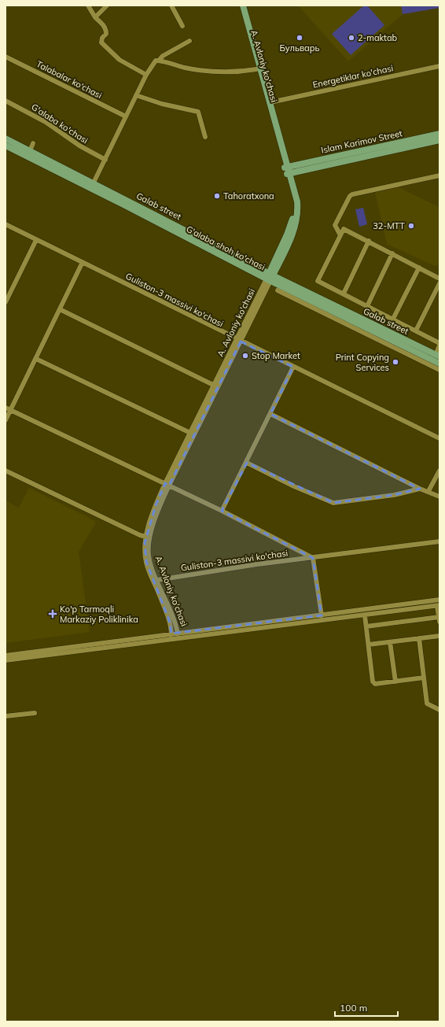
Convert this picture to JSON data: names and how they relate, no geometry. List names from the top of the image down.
{
  "streets": {
    "main road": [
      "A. Avloniy ko'chasi",
      "Islam Karimov Street",
      "Galab street",
      "G'alaba shoh ko'chasi"
    ],
    "street": [
      "Energetiklar ko'chasi",
      "Talabalar ko'chasi",
      "G'alaba ko'chasi",
      "Guliston-3 massivi ko'chasi"
    ]
  },
  "crossings": [
    ["A. Avloniy ko'chasi", "Energetiklar ko'chasi"],
    ["A. Avloniy ko'chasi", "Islam Karimov Street"],
    ["A. Avloniy ko'chasi", "Galab street"],
    ["A. Avloniy ko'chasi", "G'alaba shoh ko'chasi"],
    ["A. Avloniy ko'chasi", "Guliston-3 massivi ko'chasi"],
    ["Galab street", "G'alaba shoh ko'chasi"]
  ],
  "places": {
    "other": [
      "Бульварь",
      "2-maktab",
      "Tahoratxona",
      "32-MTT",
      "Stop Market",
      "Print Copying Services"
    ],
    "health": ["Ko'p Tarmoqli Markaziy Poliklinika"]
  },
  "scale_bar": "100 m"
}
